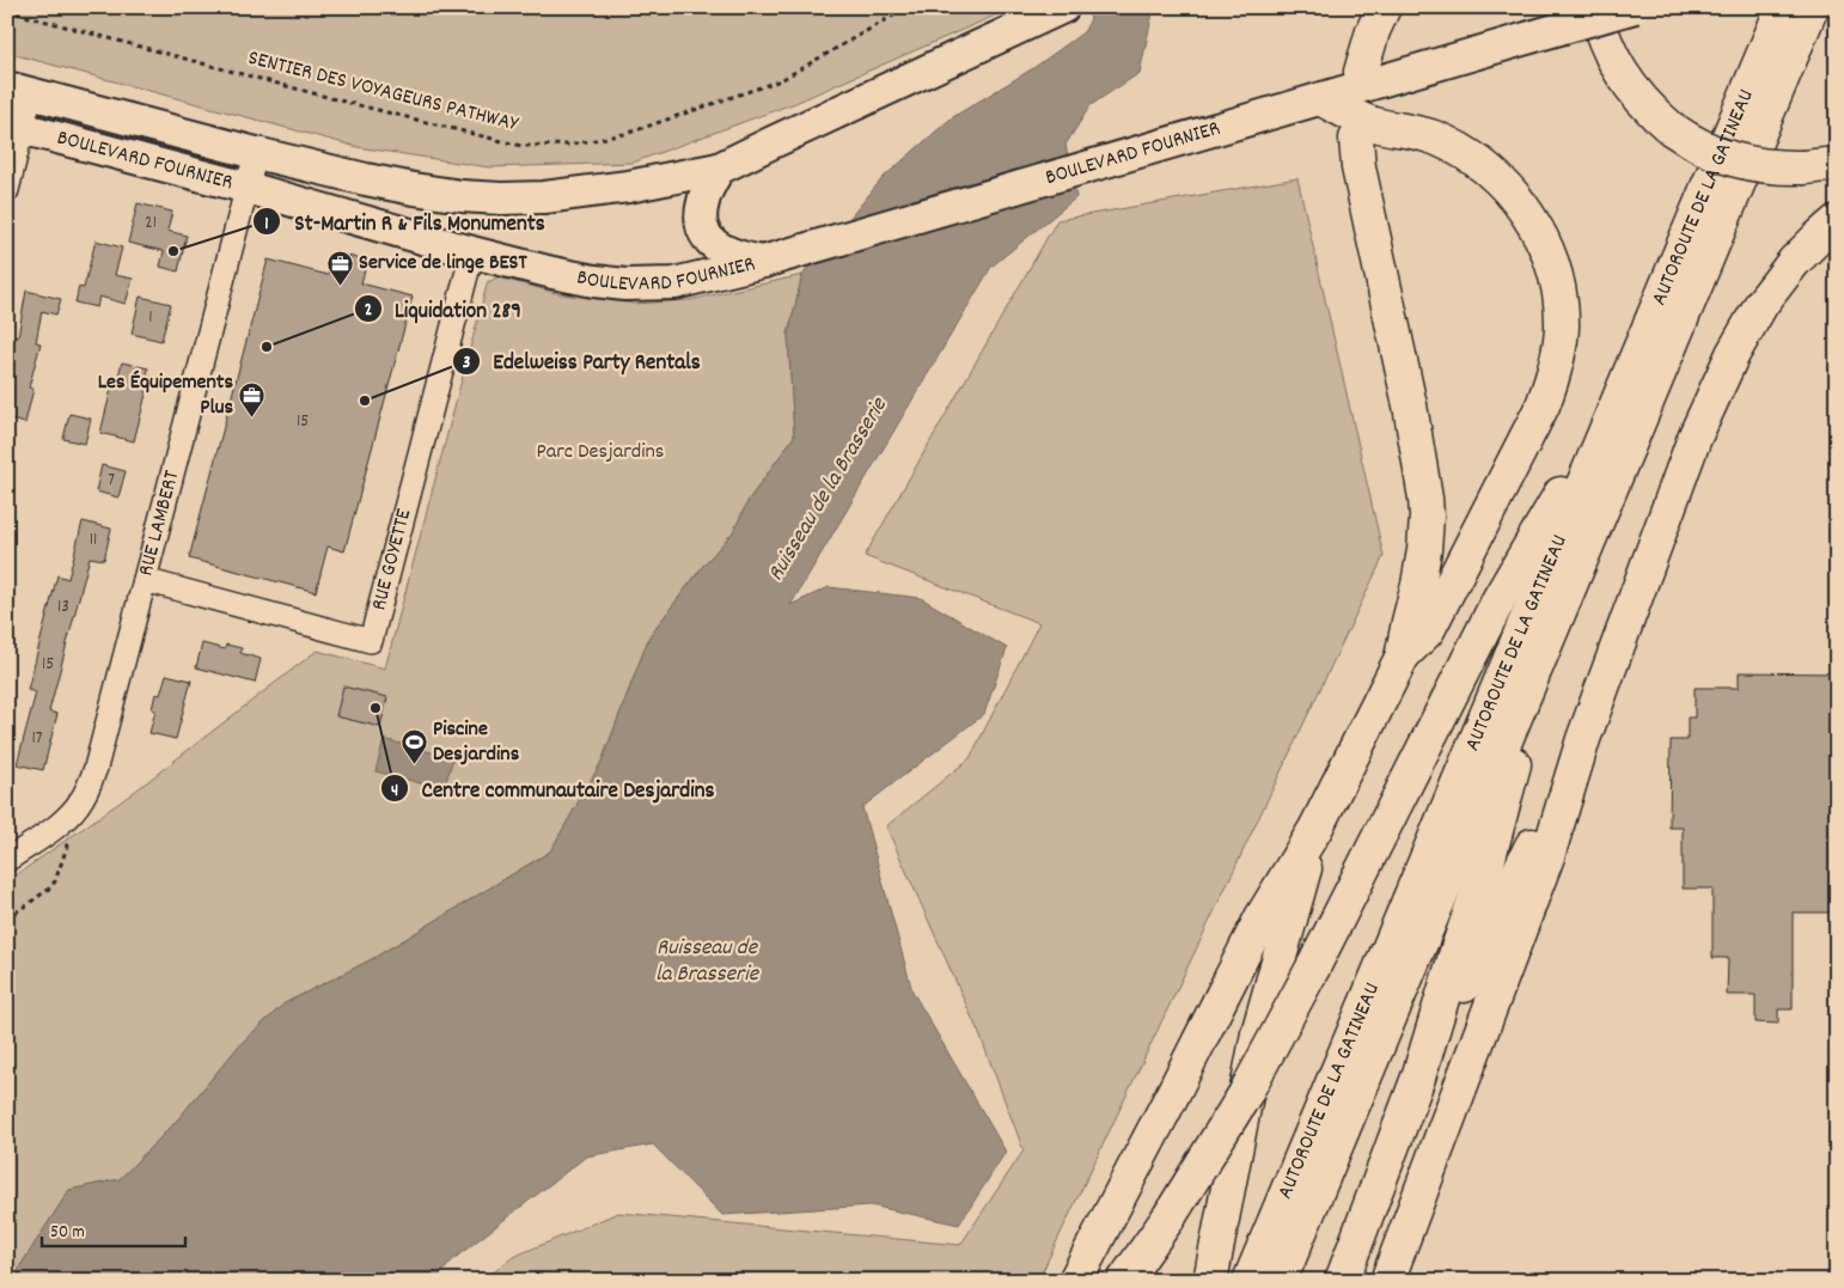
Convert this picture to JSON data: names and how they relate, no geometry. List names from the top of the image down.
{
  "streets": {
    "highway": ["AUTOROUTE DE LA GATINEAU"],
    "main road": ["BOULEVARD FOURNIER"],
    "street": ["RUE LAMBERT", "RUE GOYETTE"],
    "path": ["SENTIER DES VOYAGEURS PATHWAY"]
  },
  "crossings": [
    ["BOULEVARD FOURNIER", "RUE LAMBERT"],
    ["BOULEVARD FOURNIER", "RUE GOYETTE"],
    ["RUE LAMBERT", "RUE GOYETTE"]
  ],
  "water": ["Ruisseau de la Brasserie"],
  "parks": ["Parc Desjardins"],
  "places": {
    "other": [
      "St-Martin R & Fils Monuments",
      "Liquidation 289",
      "Edelweiss Party Rentals",
      "Centre communautaire Desjardins"
    ],
    "office": ["Service de linge BEST", "Les Équipements Plus"],
    "sports": ["Piscine Desjardins"]
  },
  "house_numbers": [
    "21",
    "1",
    "15",
    "7",
    "11",
    "13",
    "15",
    "17"
  ],
  "scale_bar": "50 m"
}
